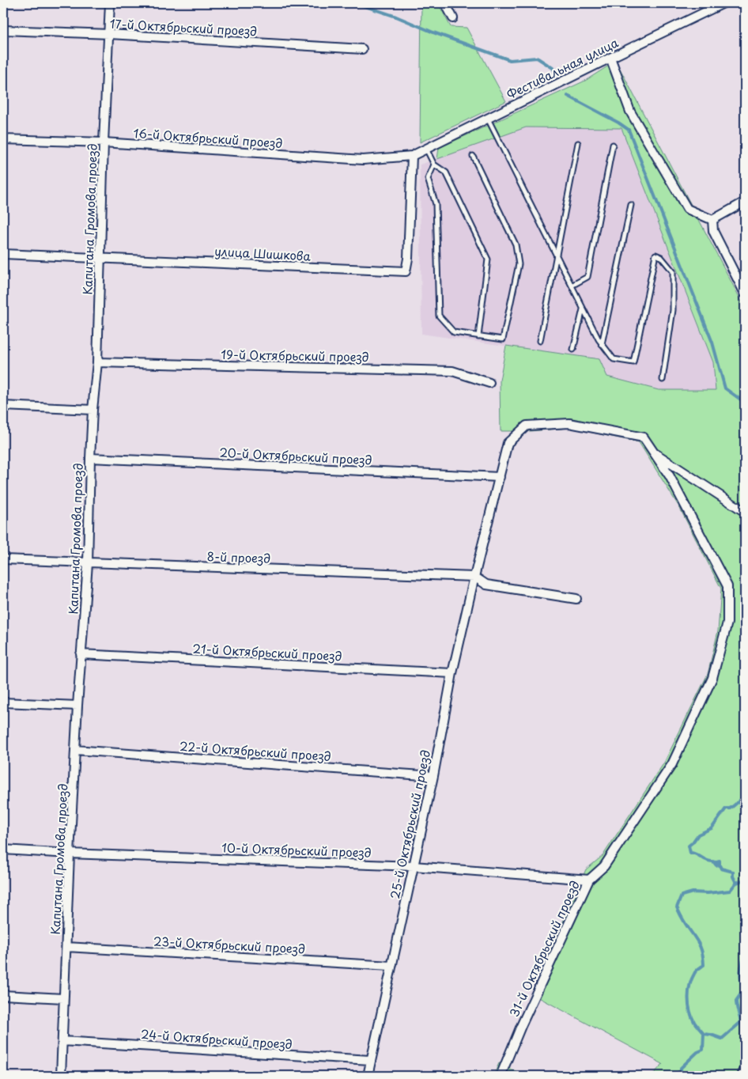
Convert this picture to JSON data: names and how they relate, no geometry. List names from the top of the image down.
{
  "streets": {
    "street": [
      "17-й Октябрьский проезд",
      "Фестивальная улица",
      "16-й Октябрьский проезд",
      "Капитана Громова проезд",
      "улица Шишкова",
      "19-й Октябрьский проезд",
      "20-й Октябрьский проезд",
      "8-й проезд",
      "21-й Октябрьский проезд",
      "22-й Октябрьский проезд",
      "25-й Октябрьский проезд",
      "10-й Октябрьский проезд",
      "23-й Октябрьский проезд",
      "31-й Октябрьский проезд",
      "24-й Октябрьский проезд"
    ]
  },
  "crossings": [
    ["17-й Октябрьский проезд", "Капитана Громова проезд"],
    ["Фестивальная улица", "16-й Октябрьский проезд"],
    ["Фестивальная улица", "улица Шишкова"],
    ["16-й Октябрьский проезд", "Капитана Громова проезд"],
    ["16-й Октябрьский проезд", "улица Шишкова"],
    ["Капитана Громова проезд", "улица Шишкова"],
    ["Капитана Громова проезд", "19-й Октябрьский проезд"],
    ["Капитана Громова проезд", "20-й Октябрьский проезд"],
    ["Капитана Громова проезд", "8-й проезд"],
    ["Капитана Громова проезд", "21-й Октябрьский проезд"],
    ["Капитана Громова проезд", "22-й Октябрьский проезд"],
    ["Капитана Громова проезд", "10-й Октябрьский проезд"],
    ["Капитана Громова проезд", "23-й Октябрьский проезд"],
    ["Капитана Громова проезд", "24-й Октябрьский проезд"],
    ["20-й Октябрьский проезд", "25-й Октябрьский проезд"],
    ["8-й проезд", "25-й Октябрьский проезд"],
    ["21-й Октябрьский проезд", "25-й Октябрьский проезд"],
    ["22-й Октябрьский проезд", "25-й Октябрьский проезд"],
    ["25-й Октябрьский проезд", "10-й Октябрьский проезд"],
    ["25-й Октябрьский проезд", "23-й Октябрьский проезд"],
    ["25-й Октябрьский проезд", "31-й Октябрьский проезд"],
    ["25-й Октябрьский проезд", "24-й Октябрьский проезд"],
    ["10-й Октябрьский проезд", "31-й Октябрьский проезд"]
  ]
}
